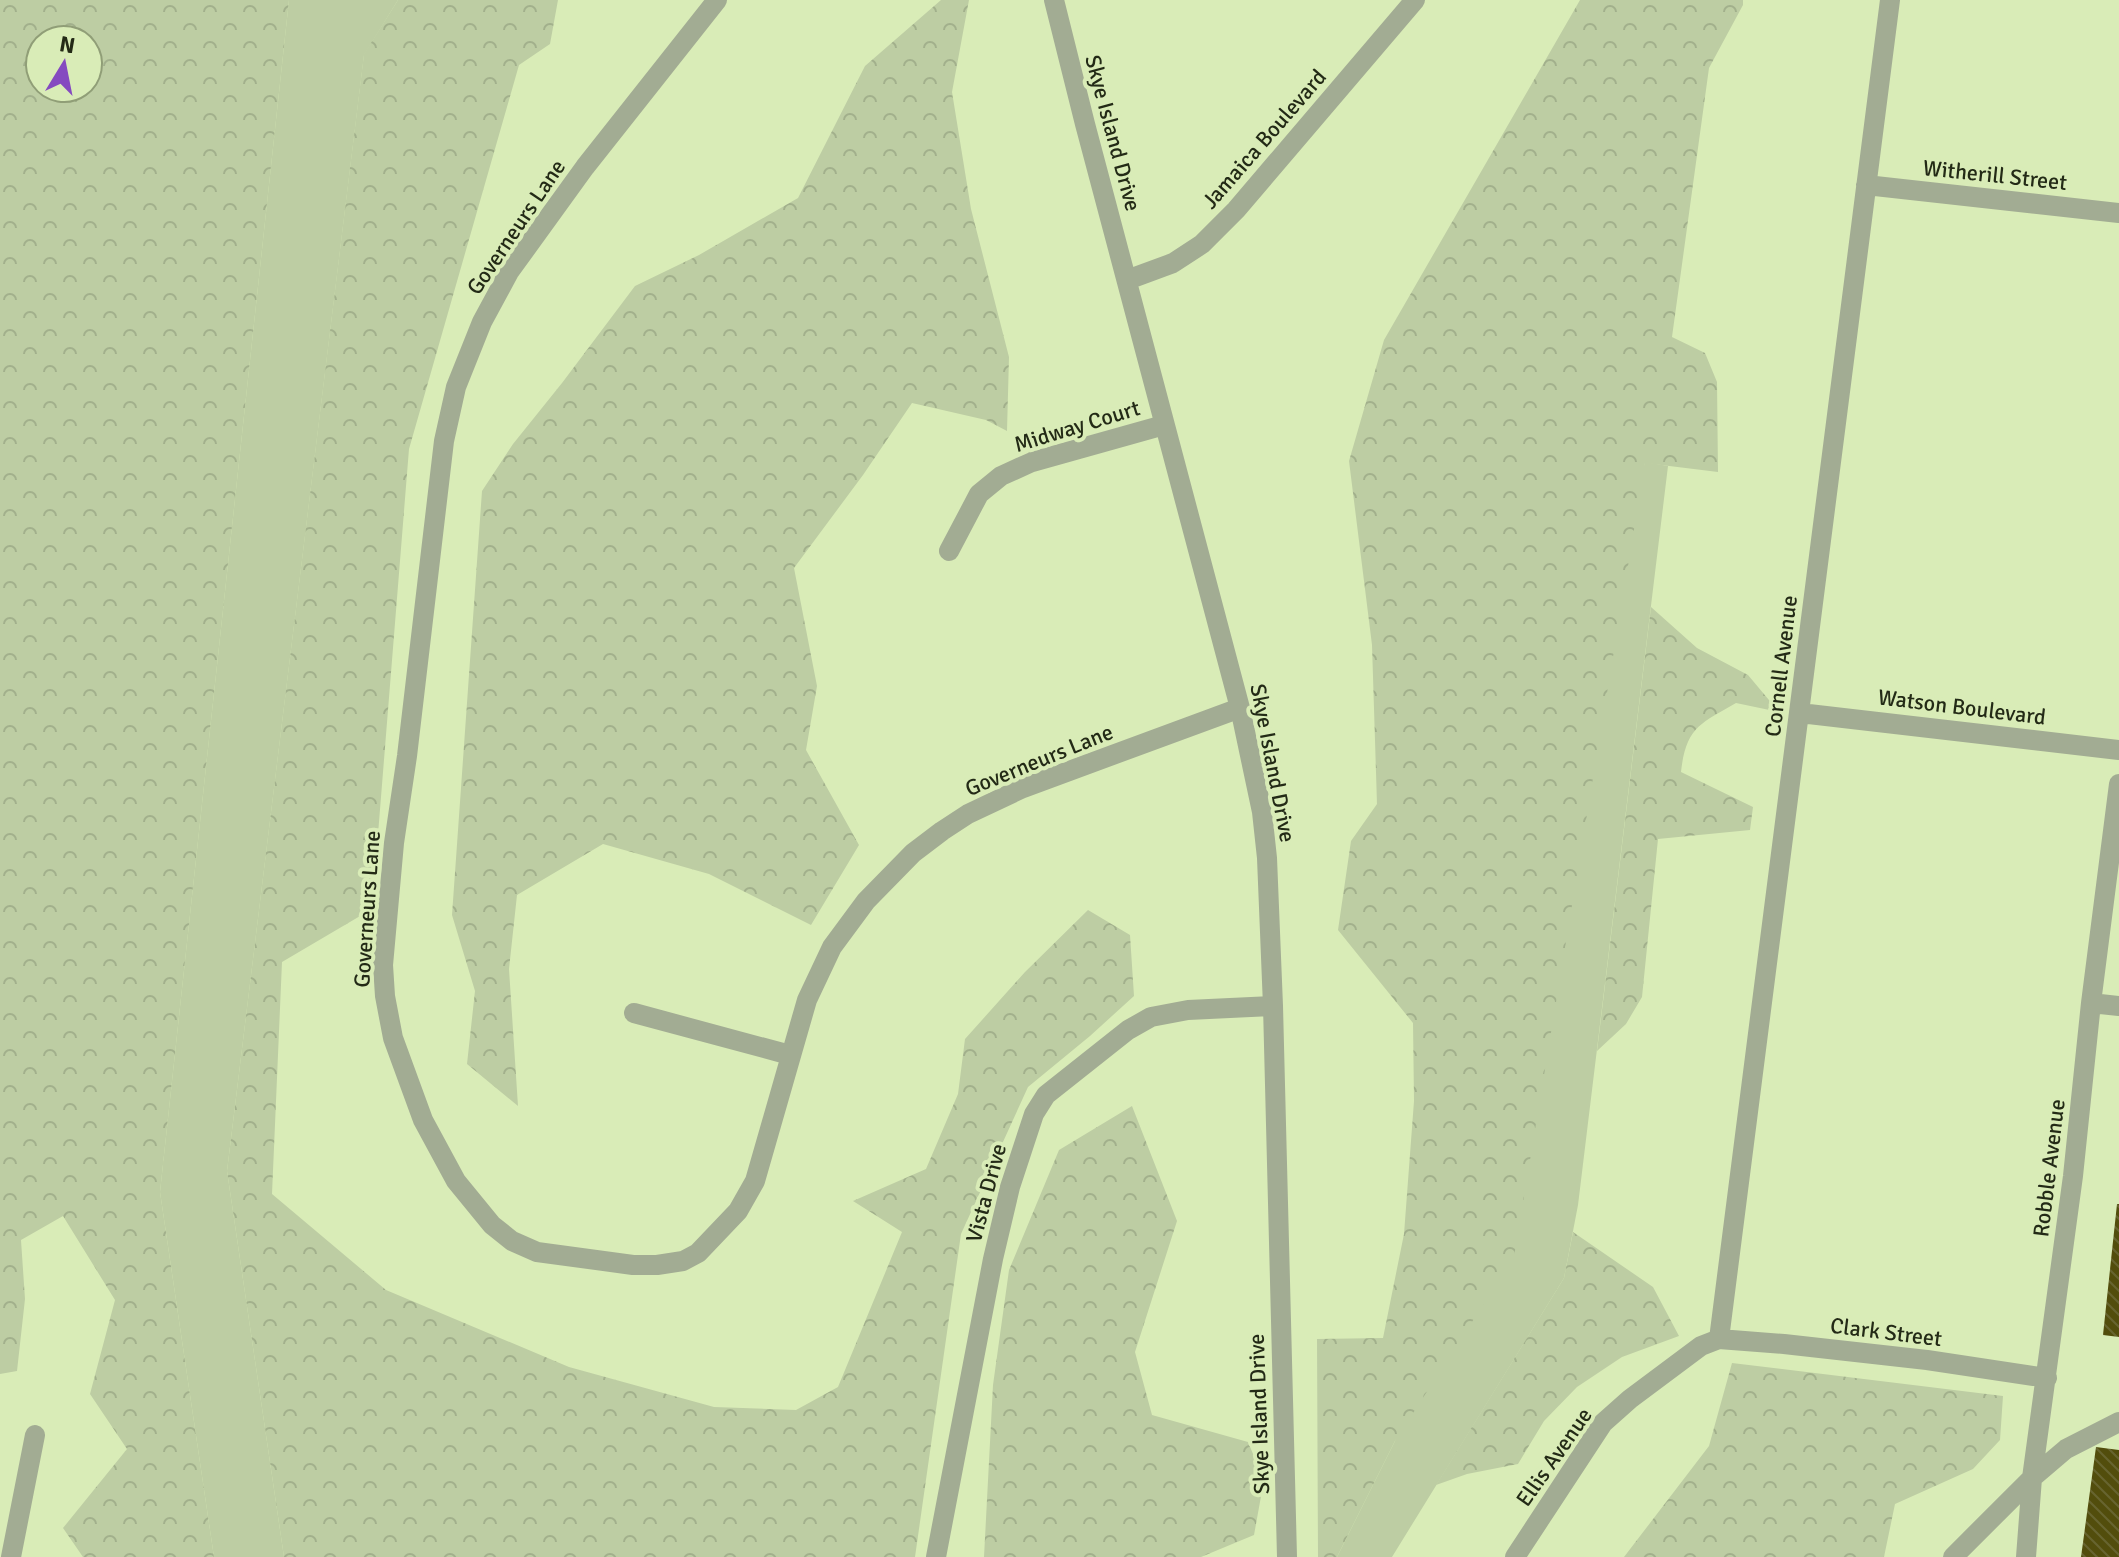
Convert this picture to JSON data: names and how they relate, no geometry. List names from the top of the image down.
{
  "streets": {
    "street": [
      "Skye Island Drive",
      "Jamaica Boulevard",
      "Witherill Street",
      "Governeurs Lane",
      "Midway Court",
      "Cornell Avenue",
      "Watson Boulevard",
      "Robble Avenue",
      "Vista Drive",
      "Clark Street",
      "Ellis Avenue"
    ]
  },
  "crossings": [
    ["Skye Island Drive", "Jamaica Boulevard"],
    ["Skye Island Drive", "Governeurs Lane"],
    ["Skye Island Drive", "Midway Court"],
    ["Skye Island Drive", "Vista Drive"],
    ["Witherill Street", "Cornell Avenue"],
    ["Cornell Avenue", "Watson Boulevard"],
    ["Cornell Avenue", "Clark Street"],
    ["Cornell Avenue", "Ellis Avenue"],
    ["Robble Avenue", "Clark Street"],
    ["Clark Street", "Ellis Avenue"]
  ],
  "north": "top"
}
